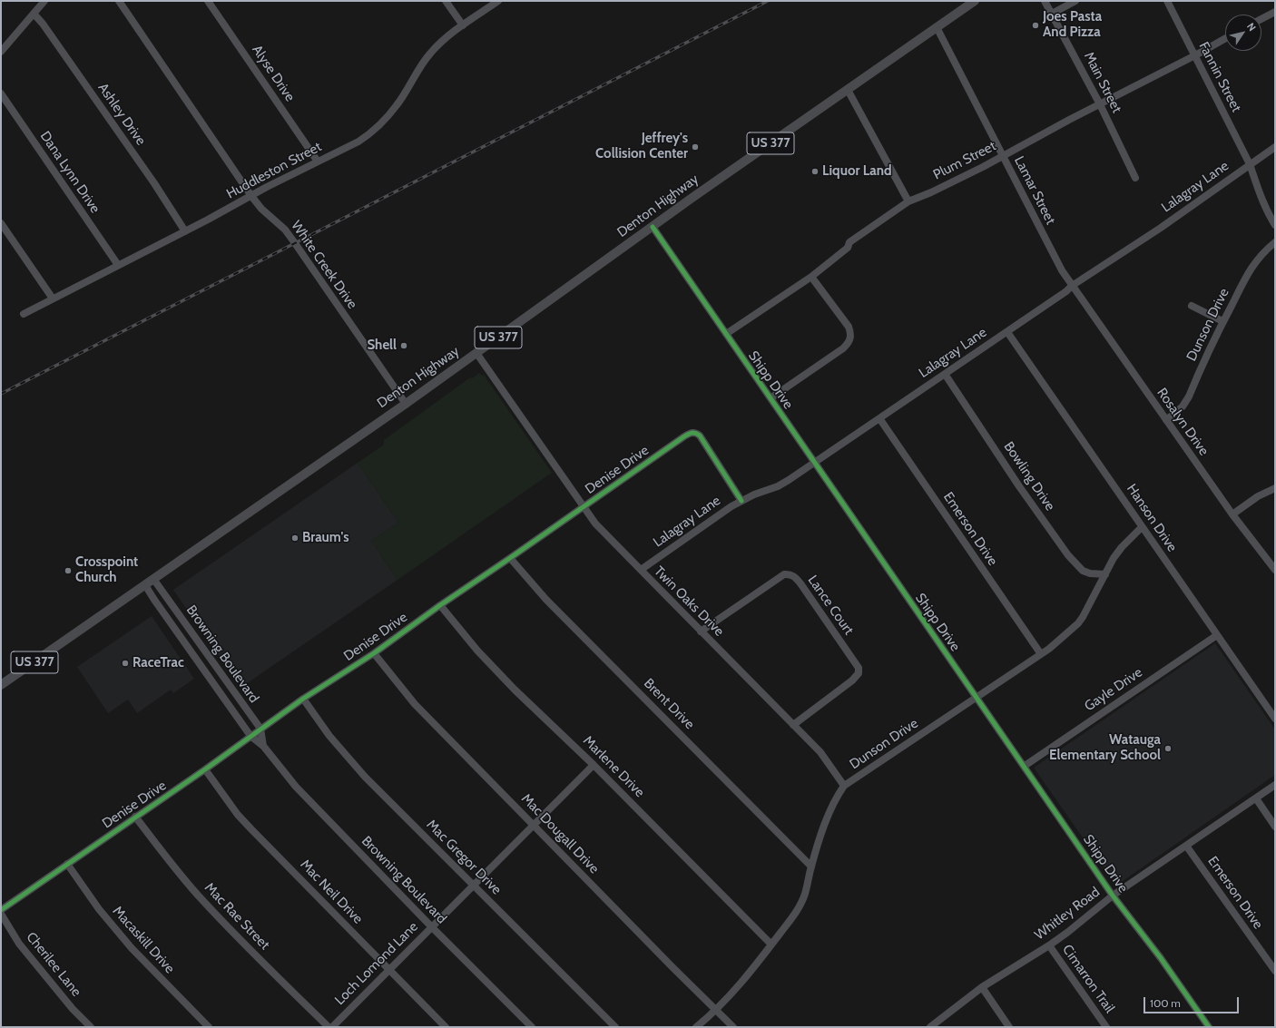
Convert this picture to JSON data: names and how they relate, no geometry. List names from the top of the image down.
{
  "streets": {
    "main road": ["US 377", "Denton Highway"],
    "street": [
      "Alyse Drive",
      "Fannin Street",
      "Main Street",
      "Ashley Drive",
      "Plum Street",
      "Huddleston Street",
      "Dana Lynn Drive",
      "Lalagray Lane",
      "Lamar Street",
      "White Creek Drive",
      "Dunson Drive",
      "Shipp Drive",
      "Rosalyn Drive",
      "Denise Drive",
      "Bowling Drive",
      "Hanson Drive",
      "Emerson Drive",
      "Twin Oaks Drive",
      "Lance Court",
      "Browning Boulevard",
      "Gayle Drive",
      "Brent Drive",
      "Marlene Drive",
      "Mac Dougall Drive",
      "Mac Gregor Drive",
      "Mac Neil Drive",
      "Whitley Road",
      "Mac Rae Street",
      "Macaskill Drive",
      "Loch Lomond Lane",
      "Cherilee Lane",
      "Cimarron Trail"
    ]
  },
  "crossings": [
    ["Alyse Drive", "Huddleston Street"],
    ["Fannin Street", "Plum Street"],
    ["Fannin Street", "Lalagray Lane"],
    ["Main Street", "Plum Street"],
    ["Ashley Drive", "Huddleston Street"],
    ["Plum Street", "Lamar Street"],
    ["Plum Street", "Shipp Drive"],
    ["Huddleston Street", "Dana Lynn Drive"],
    ["Huddleston Street", "White Creek Drive"],
    ["Lalagray Lane", "Lamar Street"],
    ["Lalagray Lane", "Shipp Drive"],
    ["Lalagray Lane", "Rosalyn Drive"],
    ["Lalagray Lane", "Denise Drive"],
    ["Lalagray Lane", "Bowling Drive"],
    ["Lalagray Lane", "Hanson Drive"],
    ["Lalagray Lane", "Emerson Drive"],
    ["Lalagray Lane", "Twin Oaks Drive"],
    ["Lamar Street", "Denton Highway"],
    ["Lamar Street", "Rosalyn Drive"],
    ["Denton Highway", "White Creek Drive"],
    ["Denton Highway", "Shipp Drive"],
    ["Denton Highway", "Twin Oaks Drive"],
    ["Denton Highway", "Browning Boulevard"],
    ["Dunson Drive", "Shipp Drive"],
    ["Dunson Drive", "Rosalyn Drive"],
    ["Dunson Drive", "Bowling Drive"],
    ["Dunson Drive", "Hanson Drive"],
    ["Dunson Drive", "Emerson Drive"],
    ["Dunson Drive", "Twin Oaks Drive"],
    ["Dunson Drive", "Brent Drive"],
    ["Dunson Drive", "Marlene Drive"],
    ["Dunson Drive", "Mac Dougall Drive"],
    ["Shipp Drive", "Gayle Drive"],
    ["Shipp Drive", "Whitley Road"],
    ["Denise Drive", "Twin Oaks Drive"],
    ["Denise Drive", "Browning Boulevard"],
    ["Denise Drive", "Brent Drive"],
    ["Denise Drive", "Marlene Drive"],
    ["Denise Drive", "Mac Dougall Drive"],
    ["Denise Drive", "Mac Gregor Drive"],
    ["Denise Drive", "Mac Neil Drive"],
    ["Denise Drive", "Mac Rae Street"],
    ["Denise Drive", "Macaskill Drive"],
    ["Hanson Drive", "Gayle Drive"],
    ["Emerson Drive", "Whitley Road"],
    ["Twin Oaks Drive", "Lance Court"],
    ["Browning Boulevard", "Loch Lomond Lane"],
    ["Marlene Drive", "Loch Lomond Lane"],
    ["Mac Dougall Drive", "Loch Lomond Lane"],
    ["Mac Gregor Drive", "Loch Lomond Lane"],
    ["Mac Neil Drive", "Loch Lomond Lane"],
    ["Whitley Road", "Cimarron Trail"]
  ],
  "places": [
    "Joes Pasta And Pizza",
    "Jeffrey's Collision Center",
    "Liquor Land",
    "Shell",
    "Braum's",
    "Crosspoint Church",
    "RaceTrac",
    "Watauga Elementary School"
  ],
  "scale_bar": "100 m",
  "north": "top right"
}
